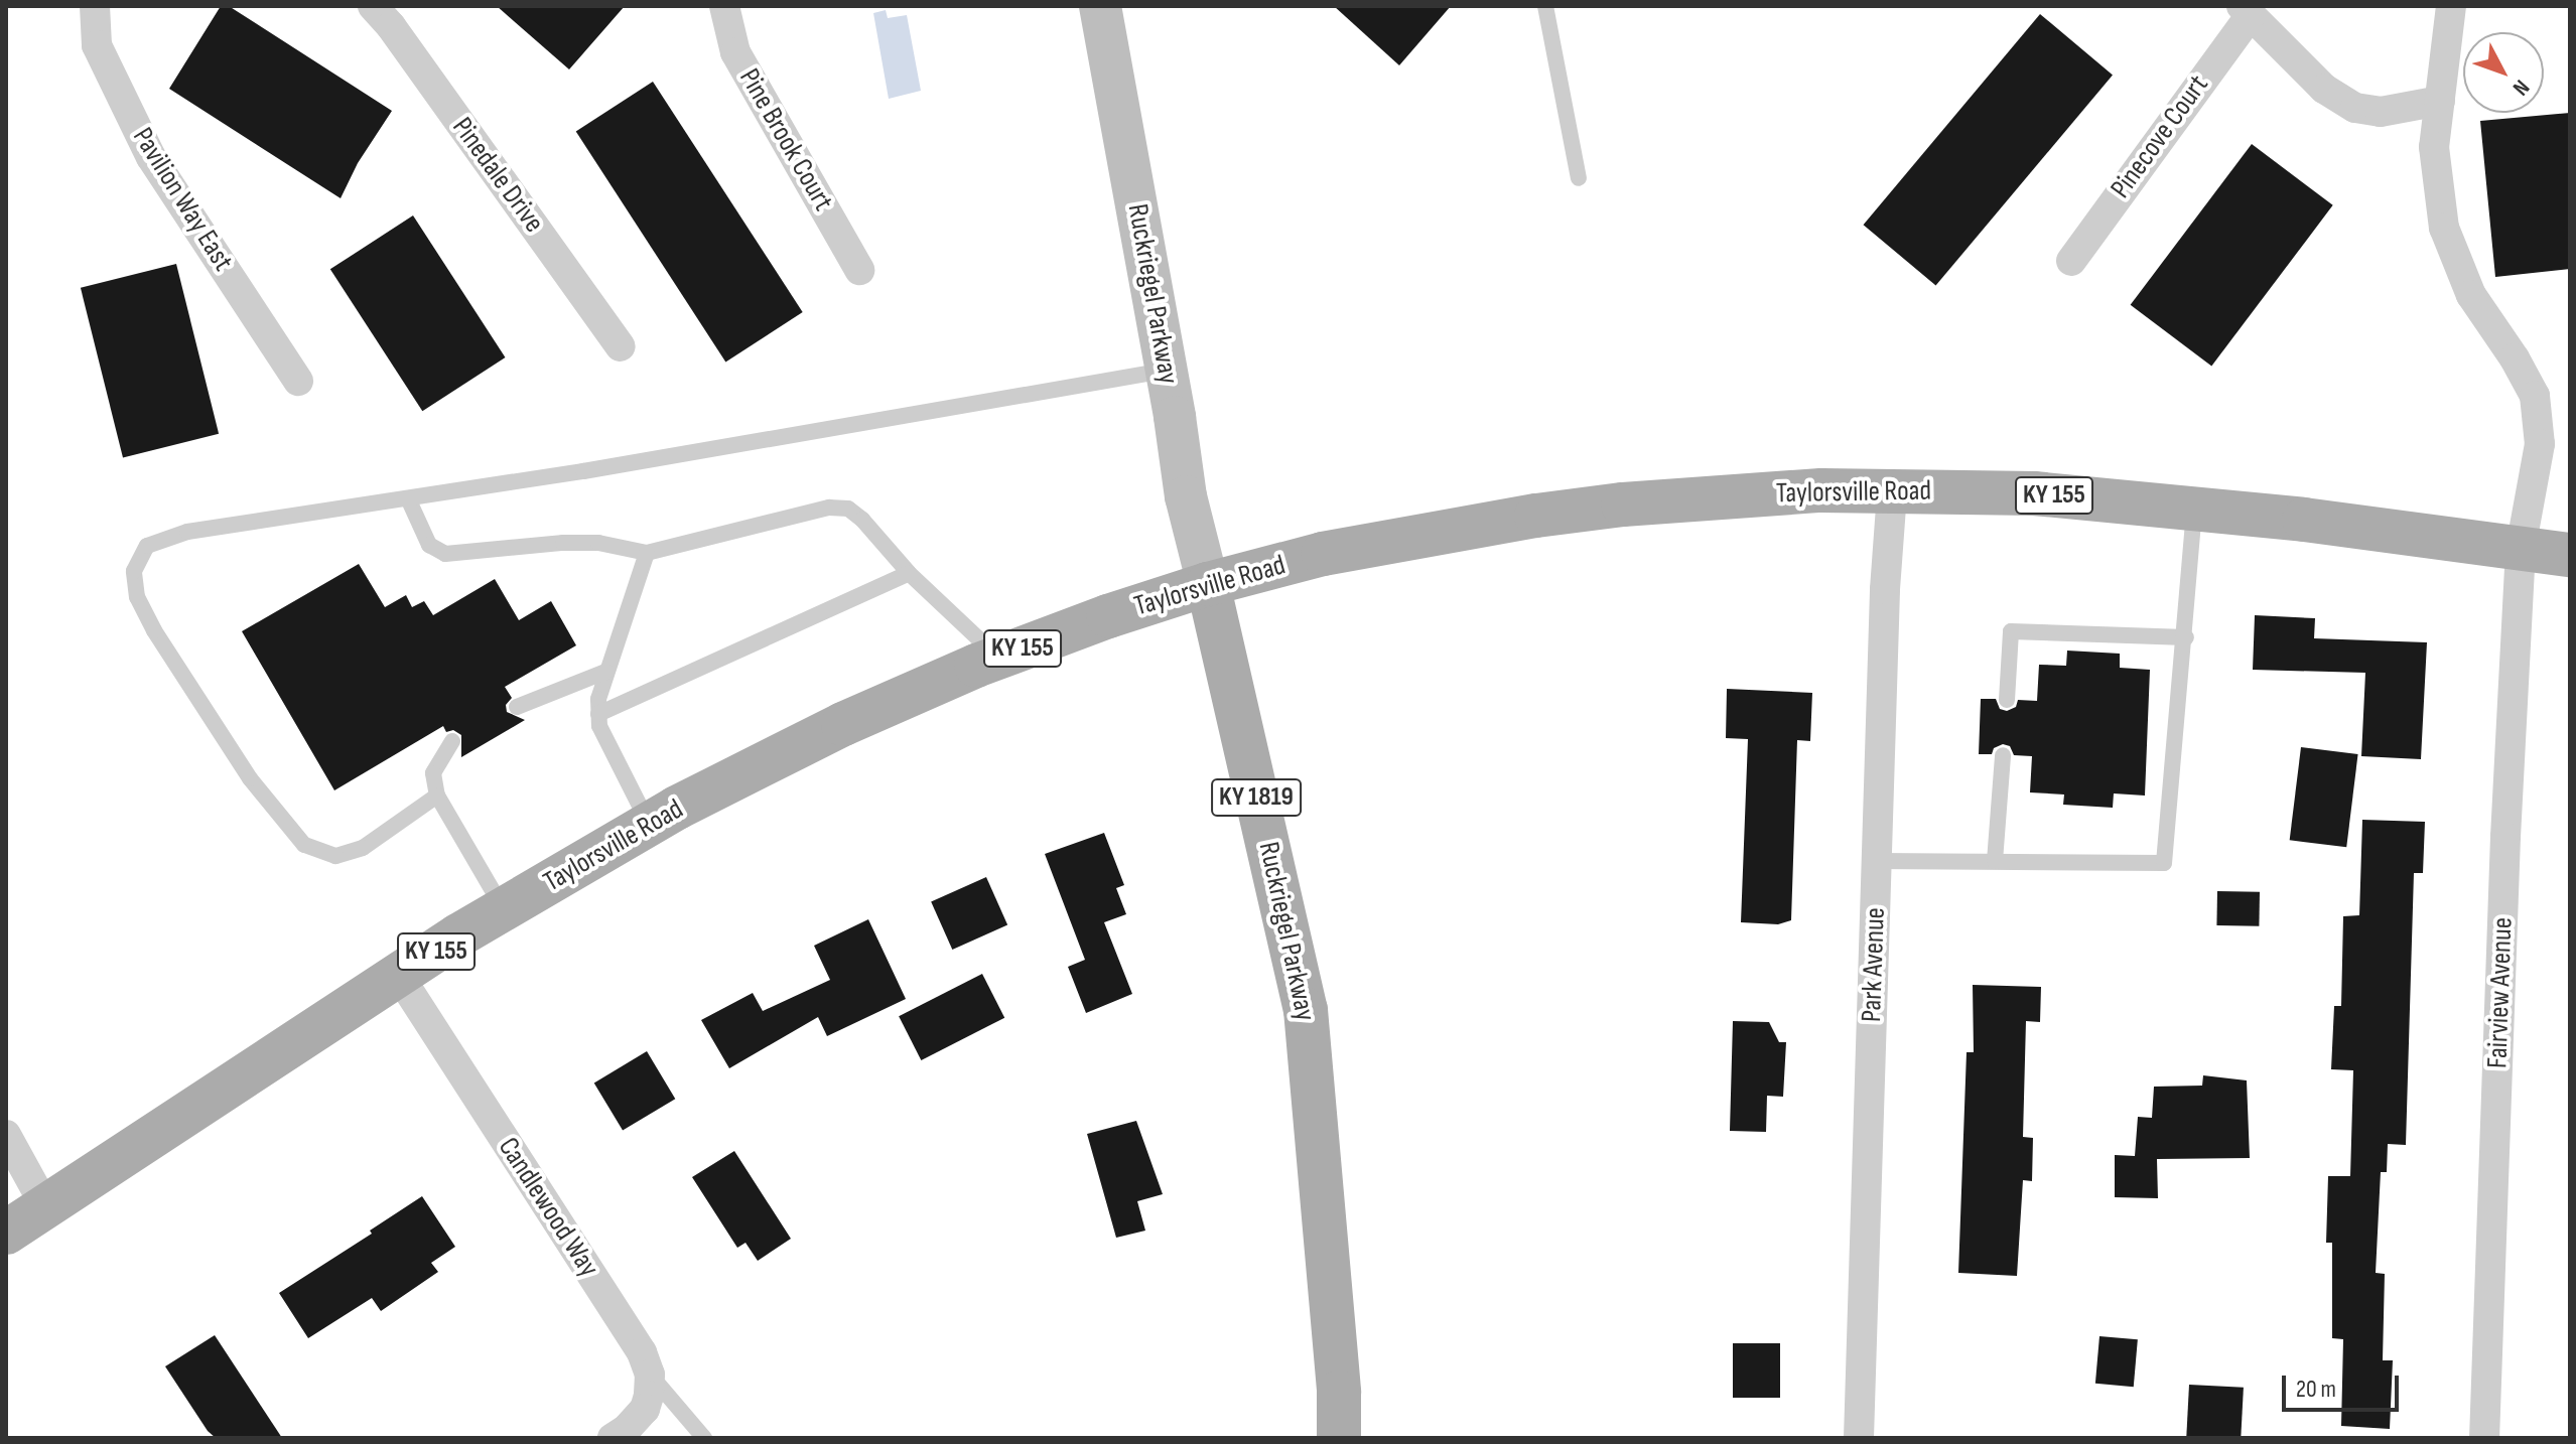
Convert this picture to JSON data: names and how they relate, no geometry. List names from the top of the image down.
{
  "streets": {
    "main road": [
      "Ruckriegel Parkway",
      "Taylorsville Road",
      "KY 155",
      "KY 1819"
    ],
    "street": [
      "Pinecove Court",
      "Pine Brook Court",
      "Pinedale Drive",
      "Pavilion Way East",
      "Park Avenue",
      "Fairview Avenue",
      "Candlewood Way"
    ]
  },
  "crossings": [
    ["Ruckriegel Parkway", "Taylorsville Road"],
    ["Taylorsville Road", "Park Avenue"],
    ["Taylorsville Road", "Fairview Avenue"],
    ["Taylorsville Road", "Candlewood Way"]
  ],
  "scale_bar": "20 m",
  "north": "bottom right"
}
